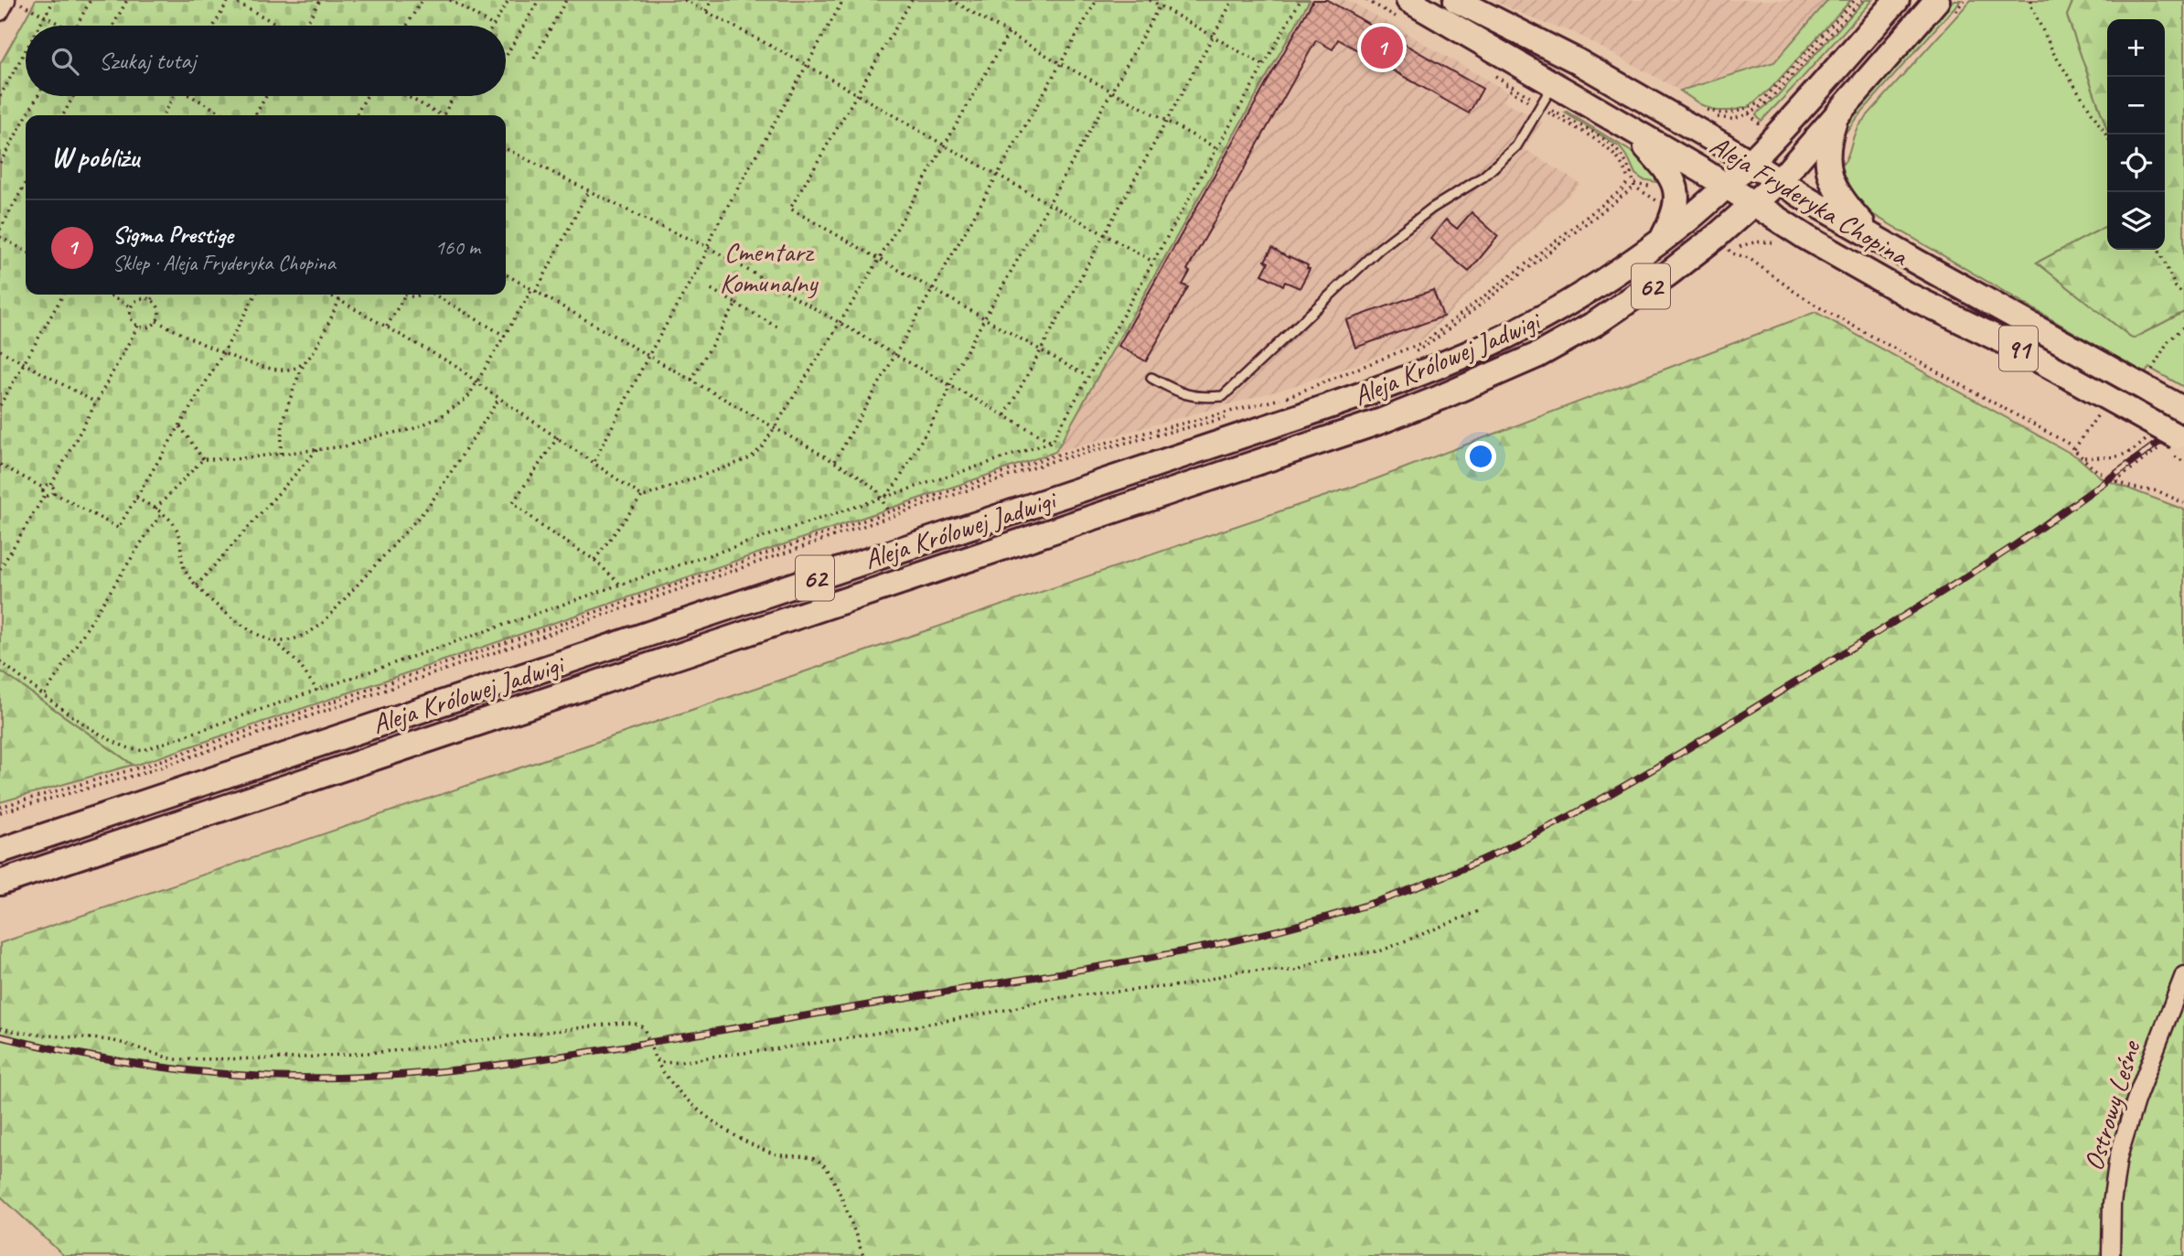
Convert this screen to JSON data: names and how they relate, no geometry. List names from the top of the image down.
{
  "streets": {
    "main road": [
      "Aleja Fryderyka Chopina",
      "62",
      "91",
      "Aleja Królowej Jadwigi"
    ],
    "street": ["Ostrowy Leśne"]
  },
  "crossings": [
    ["Aleja Fryderyka Chopina", "62"],
    ["Aleja Fryderyka Chopina", "Aleja Królowej Jadwigi"],
    ["62", "Aleja Królowej Jadwigi"]
  ],
  "parks": ["Cmentarz Komunalny"],
  "page": {
    "map_buttons": ["+", "−"],
    "pins": "1",
    "search": "Szukaj tutaj",
    "heading": "W pobliżu",
    "list": [
      {
        "mark": "1",
        "name": "Sigma Prestige",
        "note": "Sklep · Aleja Fryderyka Chopina",
        "value": "160 m"
      }
    ]
  }
}
